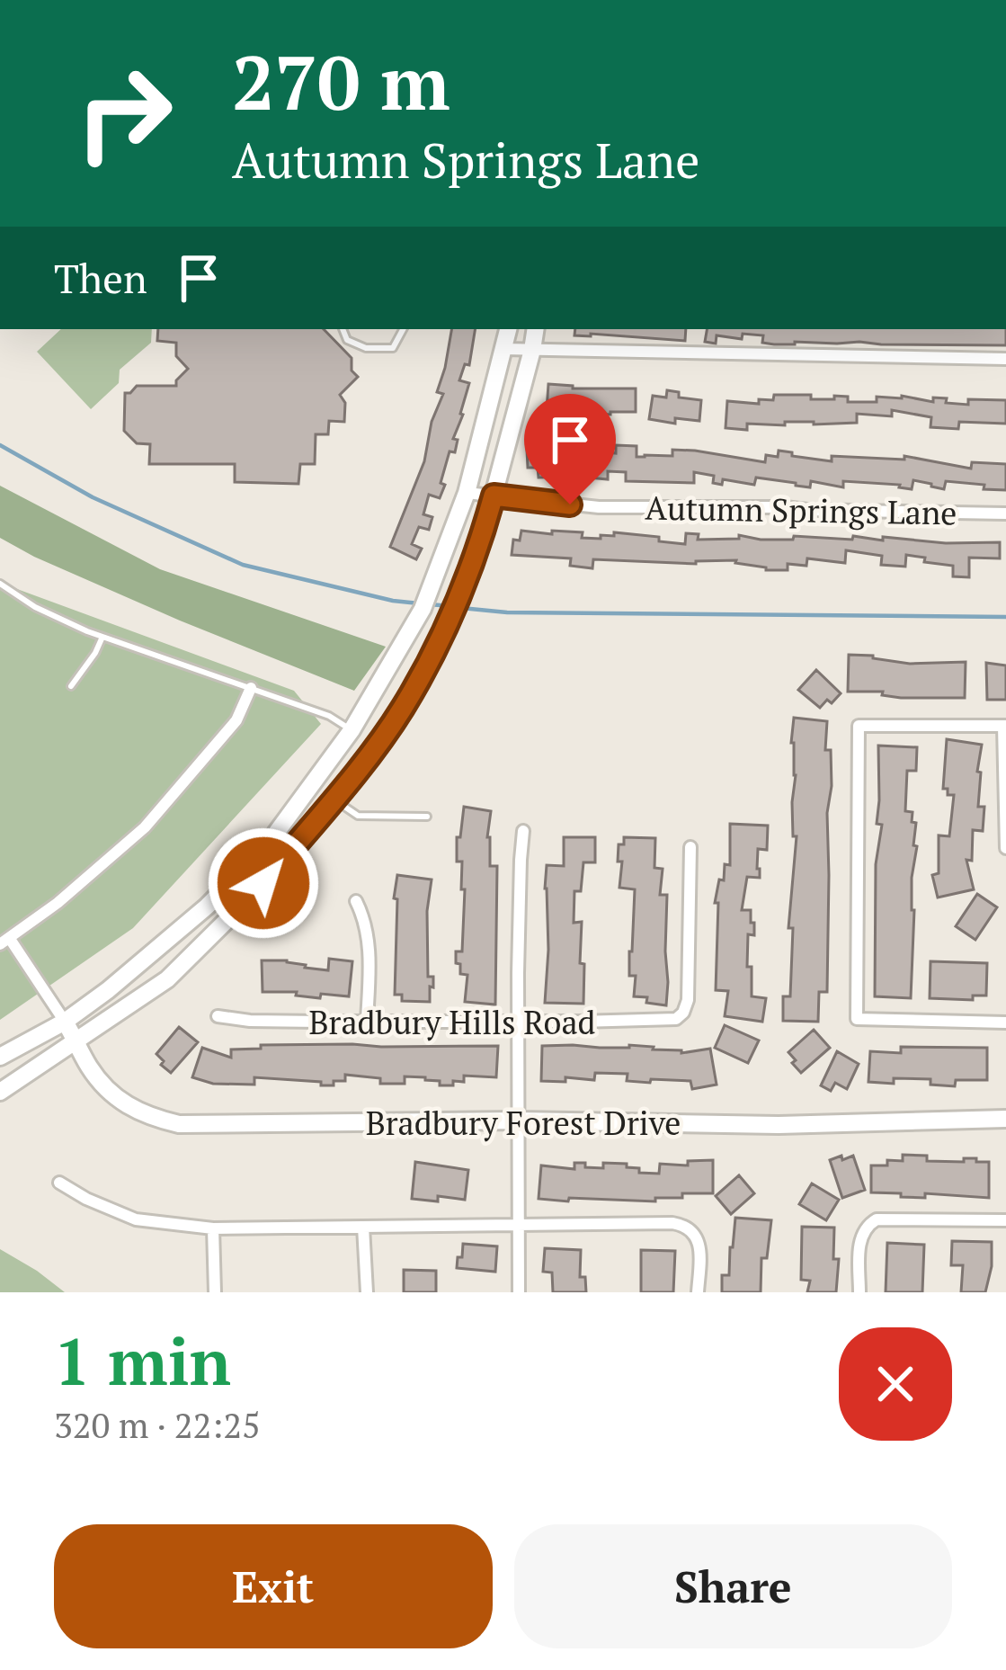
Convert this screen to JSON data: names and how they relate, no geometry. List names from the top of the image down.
{
  "streets": {
    "street": ["Autumn Springs Lane", "Bradbury Hills Road", "Bradbury Forest Drive"]
  },
  "page": {
    "turn": ["270 m", "Autumn Springs Lane"],
    "then": "Then",
    "heading": ["1 min", "320 m · 22:25"],
    "buttons": ["Exit", "Share"]
  }
}
